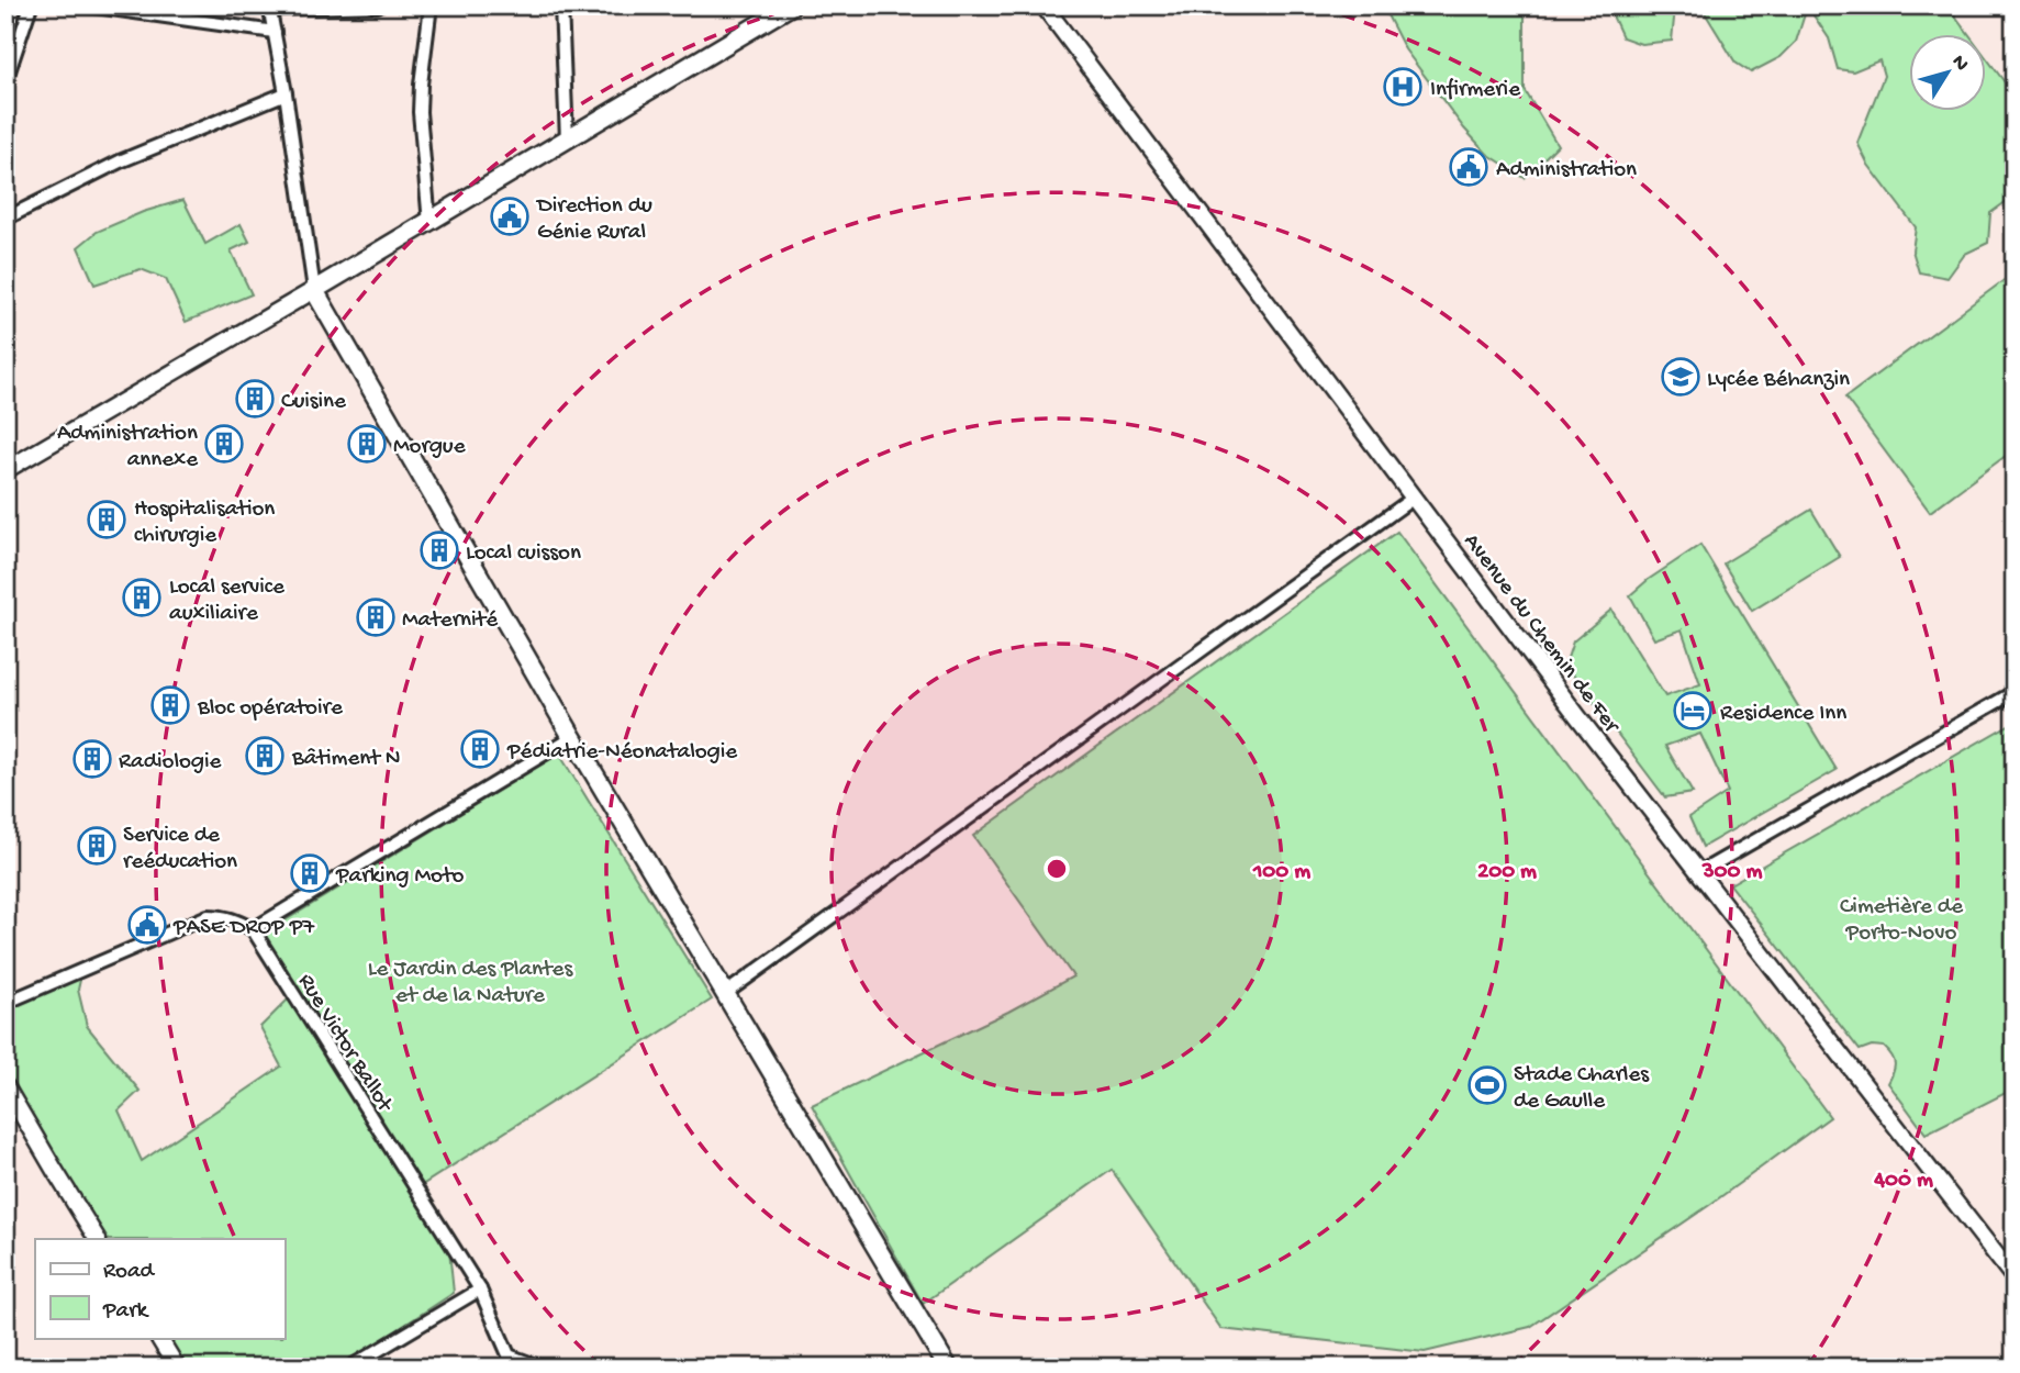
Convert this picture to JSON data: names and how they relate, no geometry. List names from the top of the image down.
{
  "streets": {
    "street": ["Avenue du Chemin de Fer", "Rue Victor Ballot"]
  },
  "parks": ["Cimetière de Porto-Novo", "Le Jardin des Plantes et de la Nature"],
  "places": {
    "hospital": ["Infirmerie"],
    "public building": ["Administration", "Direction du Génie Rural", "PASE DROP P7"],
    "school or university": ["Lycée Béhanzin"],
    "building": [
      "Cuisine",
      "Administration annexe",
      "Morgue",
      "Hospitalisation chirurgie",
      "Local cuisson",
      "Local service auxiliaire",
      "Maternité",
      "Bloc opératoire",
      "Pédiatrie-Néonatalogie",
      "Bâtiment N",
      "Radiologie",
      "Service de reéducation",
      "Parking Moto"
    ],
    "hotel": ["Residence Inn"],
    "sports": ["Stade Charles de Gaulle"]
  },
  "legend": ["Road", "Park"],
  "north": "top right",
  "rings": [
    "100 m",
    "200 m",
    "300 m",
    "400 m"
  ]
}
